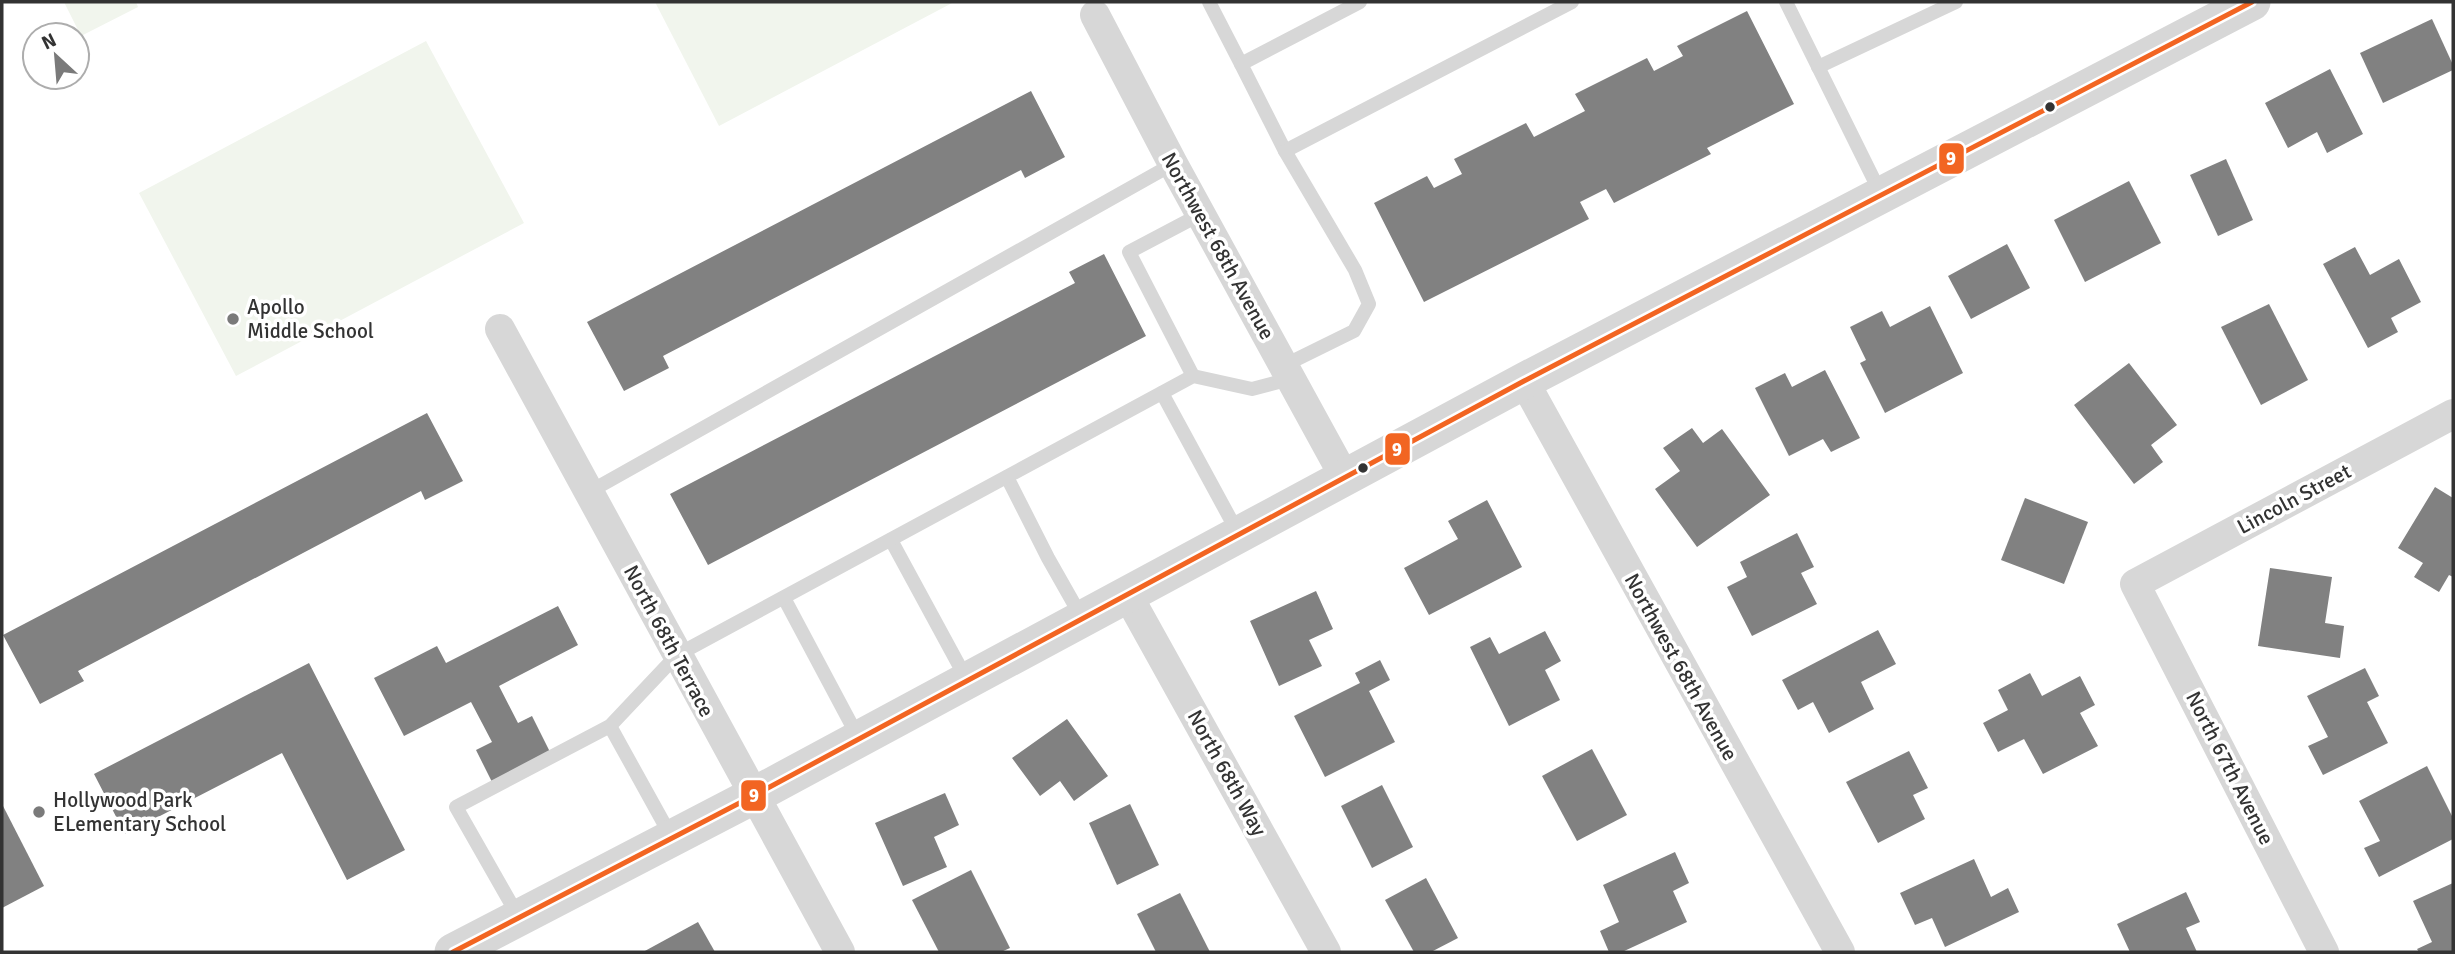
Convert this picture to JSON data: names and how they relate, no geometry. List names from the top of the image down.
{
  "streets": {
    "street": [
      "Northwest 68th Avenue",
      "Lincoln Street",
      "North 68th Terrace",
      "North 67th Avenue",
      "North 68th Way"
    ]
  },
  "crossings": [
    ["Lincoln Street", "North 67th Avenue"]
  ],
  "places": ["Apollo Middle School", "Hollywood Park ELementary School"],
  "lines": ["transit line 9"],
  "north": "top left"
}
